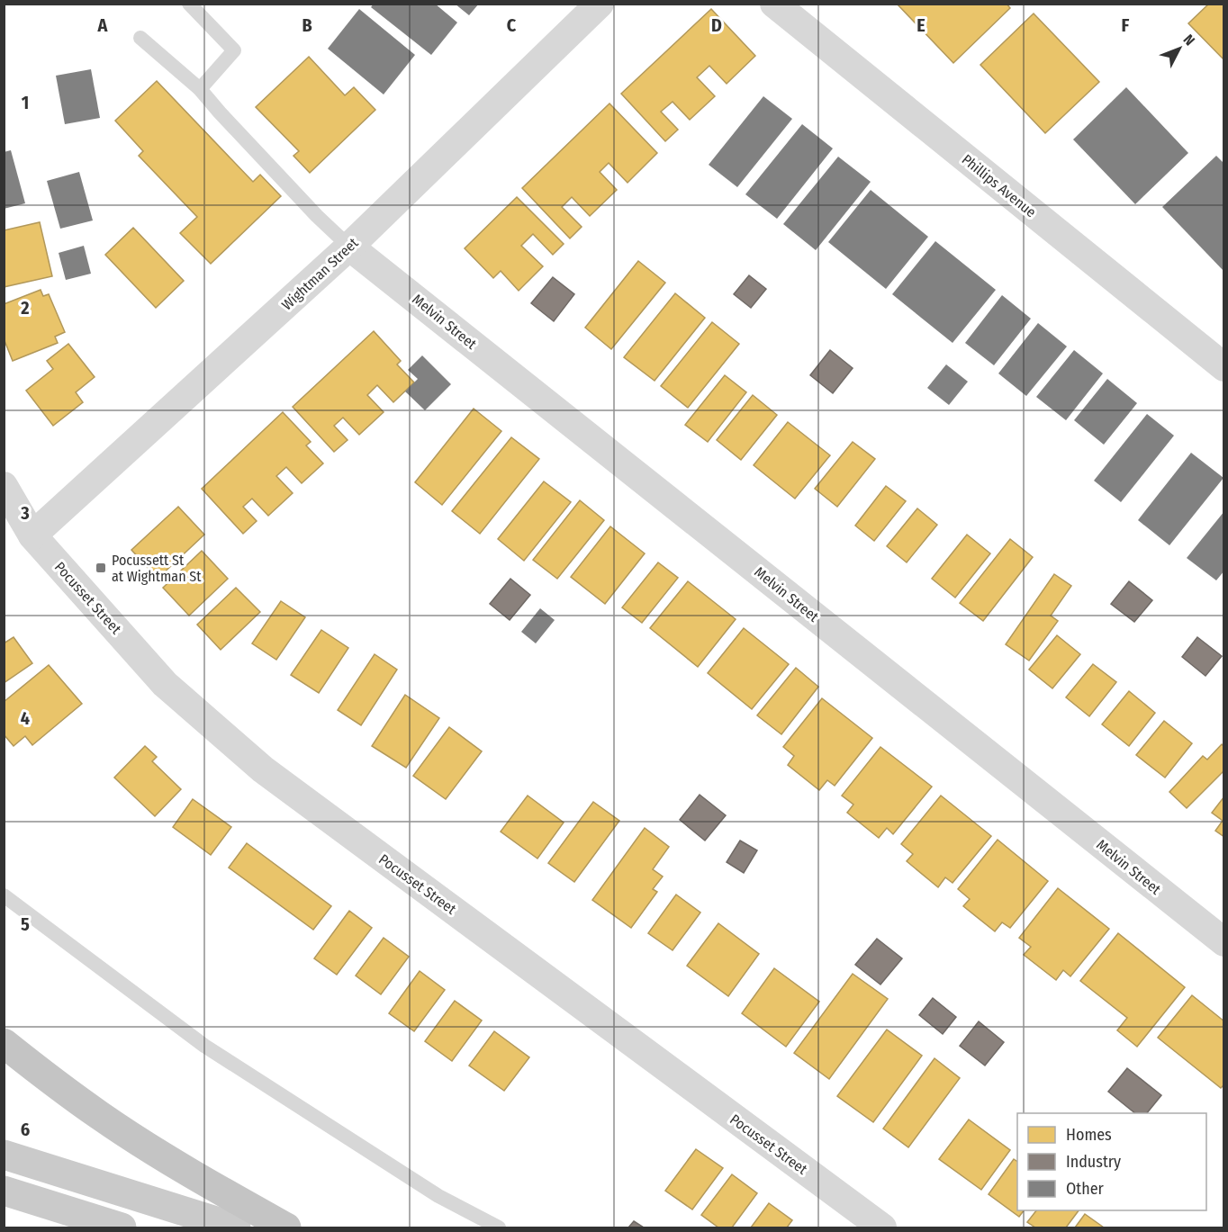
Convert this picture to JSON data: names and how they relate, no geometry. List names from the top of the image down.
{
  "streets": {
    "street": [
      "Phillips Avenue",
      "Wightman Street",
      "Melvin Street",
      "Pocusset Street"
    ]
  },
  "crossings": [
    ["Wightman Street", "Melvin Street"],
    ["Wightman Street", "Pocusset Street"]
  ],
  "places": {
    "transit": ["Pocussett St at Wightman St"]
  },
  "legend": ["Homes", "Industry", "Other"],
  "north": "top right",
  "grid": {
    "columns": [
      "A",
      "B",
      "C",
      "D",
      "E",
      "F"
    ],
    "rows": [
      "1",
      "2",
      "3",
      "4",
      "5",
      "6"
    ]
  }
}
